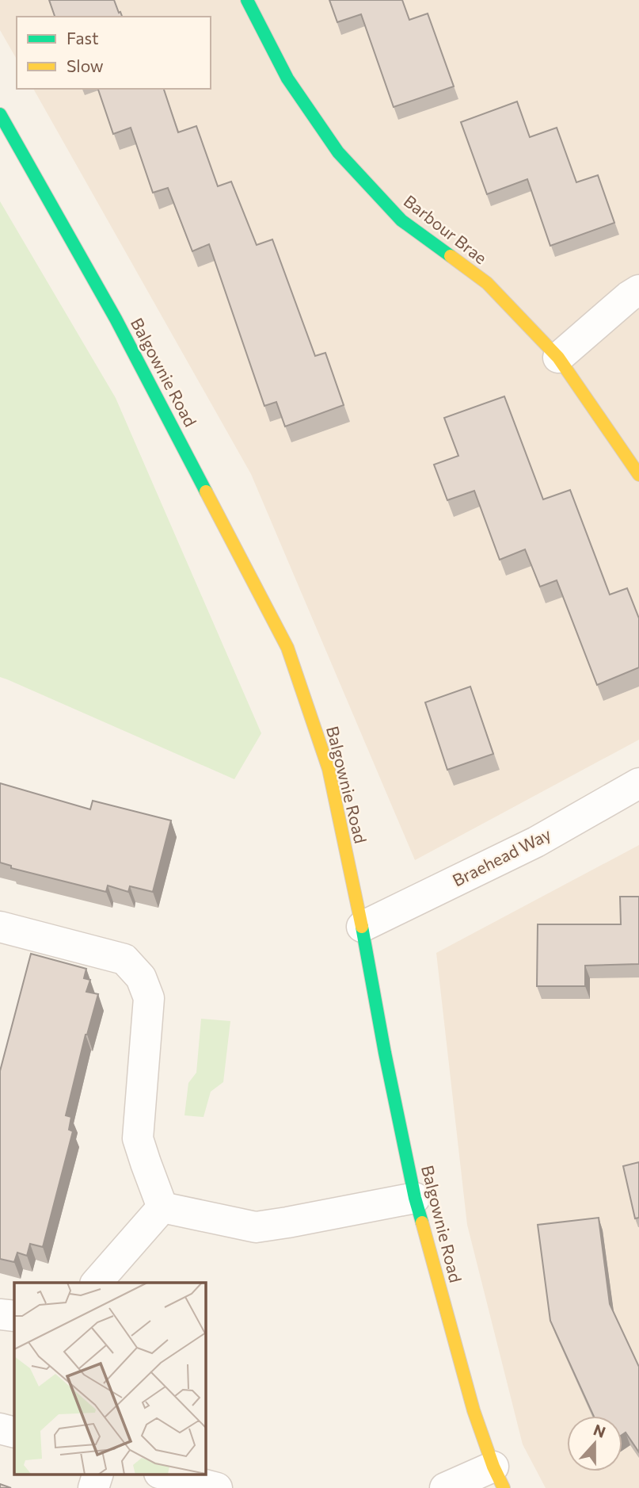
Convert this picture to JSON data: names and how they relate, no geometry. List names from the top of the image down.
{
  "streets": {
    "street": ["Barbour Brae", "Balgownie Road", "Braehead Way"]
  },
  "crossings": [
    ["Balgownie Road", "Braehead Way"]
  ],
  "legend": ["Fast", "Slow"],
  "north": "top"
}
